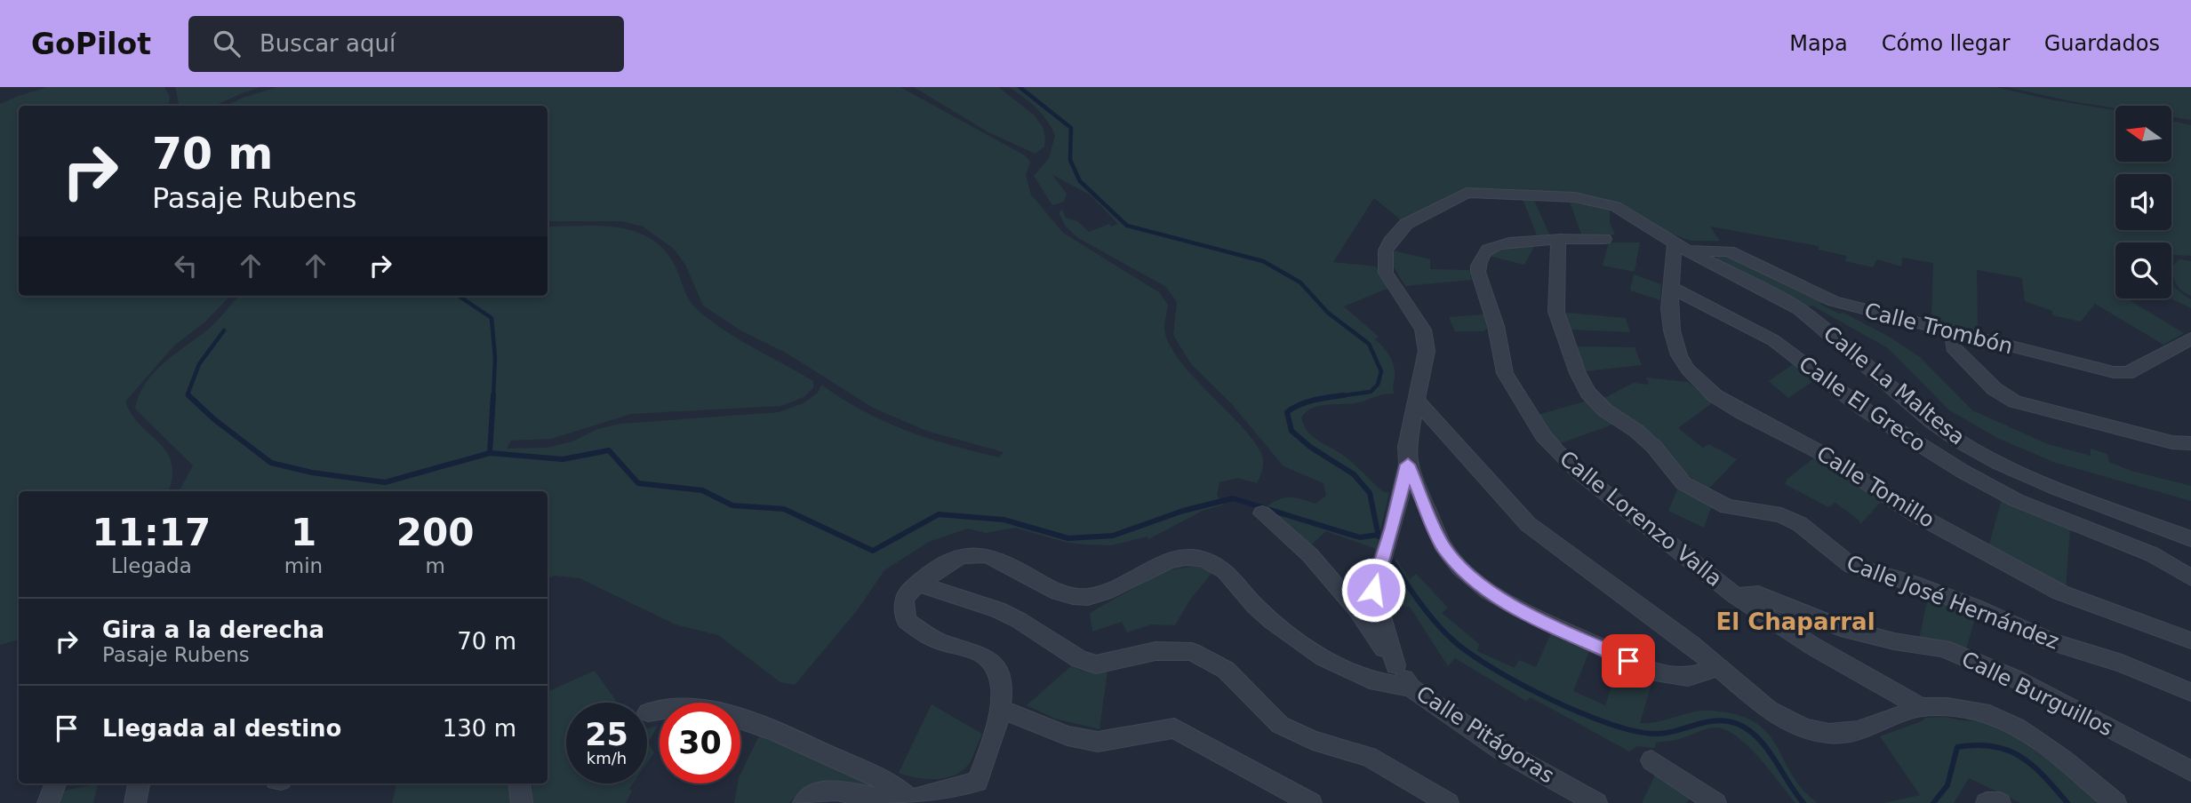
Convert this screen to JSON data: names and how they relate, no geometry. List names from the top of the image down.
{
  "streets": {
    "street": [
      "Calle Trombón",
      "Calle La Maltesa",
      "Calle El Greco",
      "Calle Tomillo",
      "Calle Lorenzo Valla",
      "Calle José Hernández",
      "Calle Burguillos",
      "Calle Pitágoras"
    ]
  },
  "crossings": [
    ["Calle Trombón", "Calle La Maltesa"],
    ["Calle Trombón", "Calle Tomillo"],
    ["Calle La Maltesa", "Calle Tomillo"],
    ["Calle El Greco", "Calle Tomillo"],
    ["Calle Lorenzo Valla", "Calle José Hernández"],
    ["Calle Lorenzo Valla", "Calle Burguillos"]
  ],
  "districts": ["El Chaparral"],
  "north": "left",
  "page": {
    "header": "GoPilot",
    "search": "Buscar aquí",
    "nav": ["Mapa", "Cómo llegar", "Guardados"],
    "turn": ["70 m", "Pasaje Rubens"],
    "eta": [
      "11:17",
      "Llegada",
      "1",
      "min",
      "200",
      "m"
    ],
    "list": [
      {
        "name": "Gira a la derecha",
        "note": "Pasaje Rubens",
        "value": "70 m"
      },
      {
        "name": "Llegada al destino",
        "value": "130 m"
      }
    ],
    "speed": "25 km/h",
    "limit": "30"
  }
}
